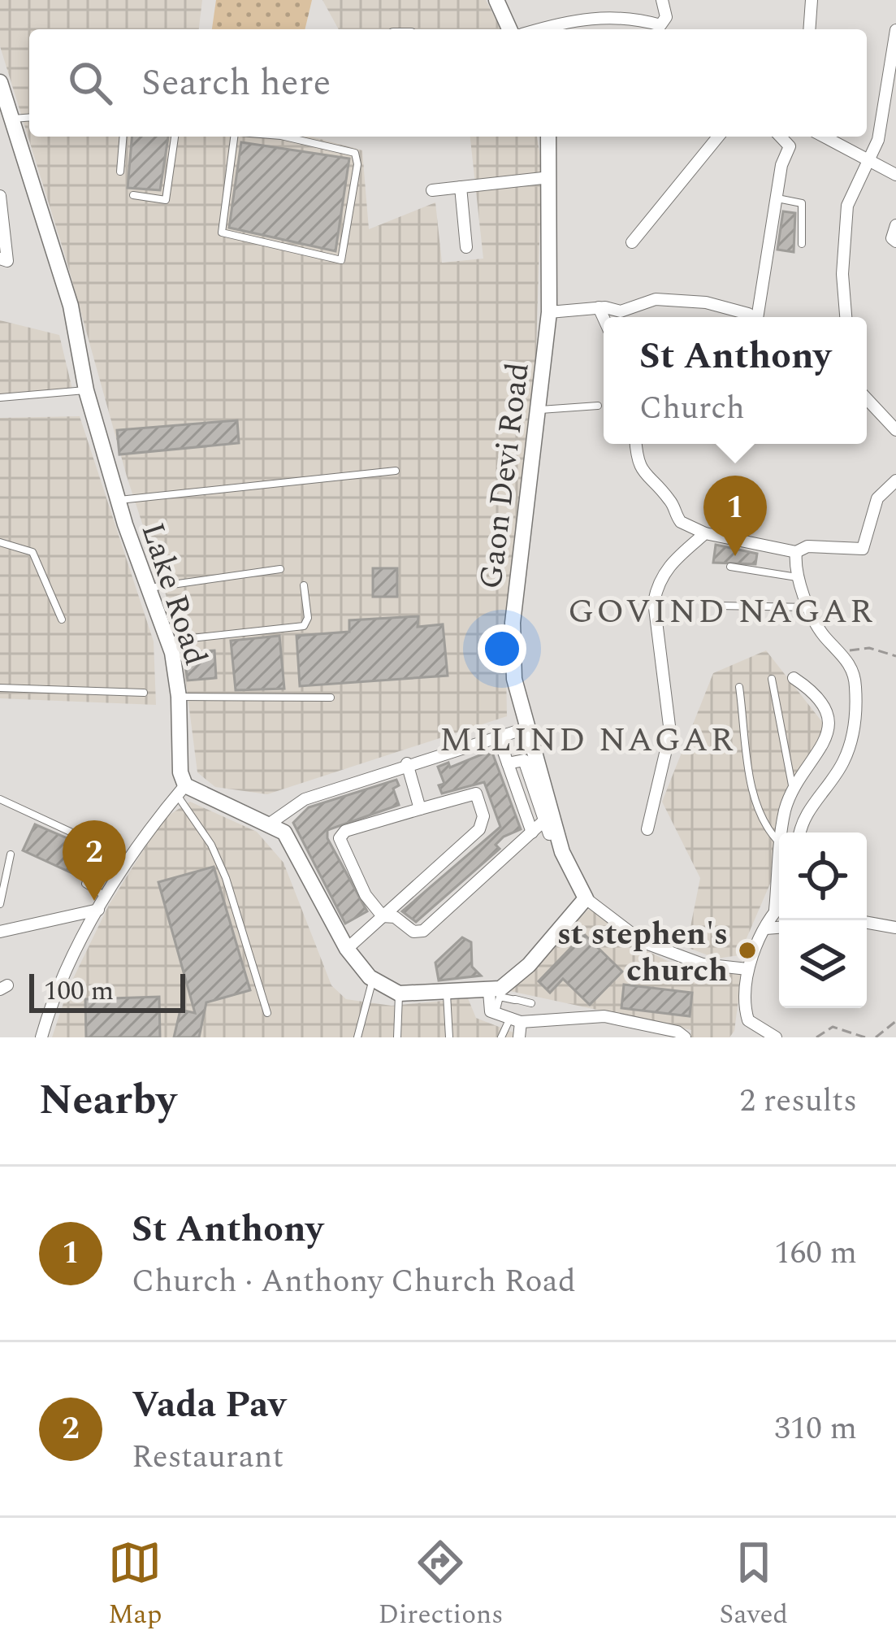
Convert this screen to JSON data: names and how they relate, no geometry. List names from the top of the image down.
{
  "streets": {
    "street": ["Gaon Devi Road", "Lake Road"]
  },
  "districts": ["GOVIND NAGAR", "MILIND NAGAR"],
  "places": ["st stephen's church"],
  "scale_bar": "100 m",
  "page": {
    "search": "Search here",
    "popup": ["St Anthony", "Church"],
    "pins": ["1", "2"],
    "scale": "100 m",
    "heading": ["Nearby", "2 results"],
    "list": [
      {
        "mark": "1",
        "name": "St Anthony",
        "note": "Church · Anthony Church Road",
        "value": "160 m"
      },
      {
        "mark": "2",
        "name": "Vada Pav",
        "note": "Restaurant",
        "value": "310 m"
      }
    ],
    "nav": ["Map", "Directions", "Saved"]
  }
}
